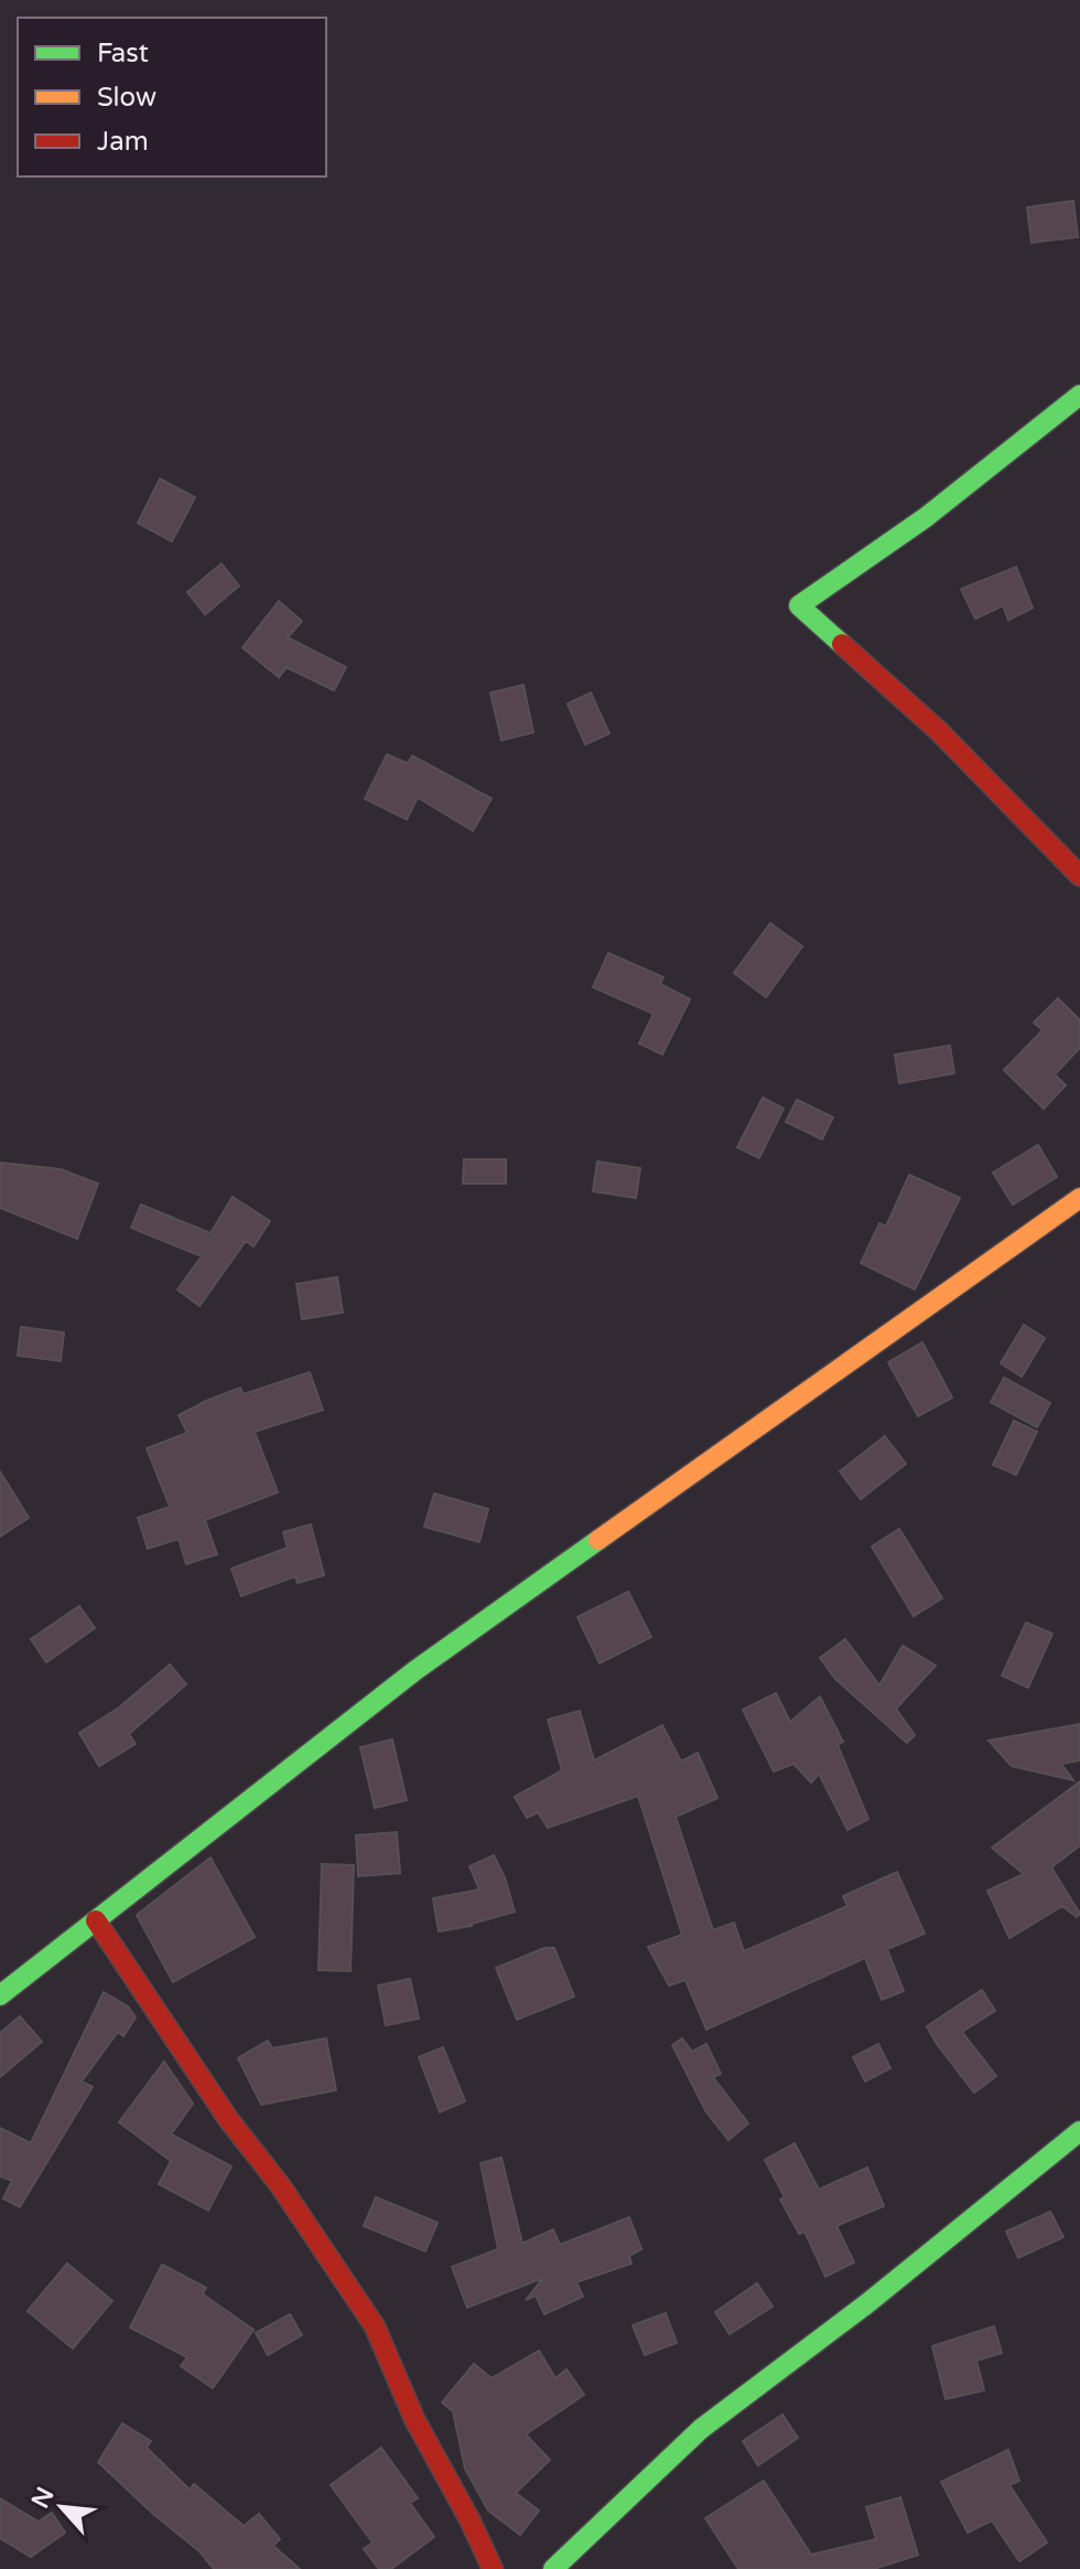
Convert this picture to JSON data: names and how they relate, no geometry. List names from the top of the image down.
{
  "legend": ["Fast", "Slow", "Jam"],
  "north": "top left"
}
